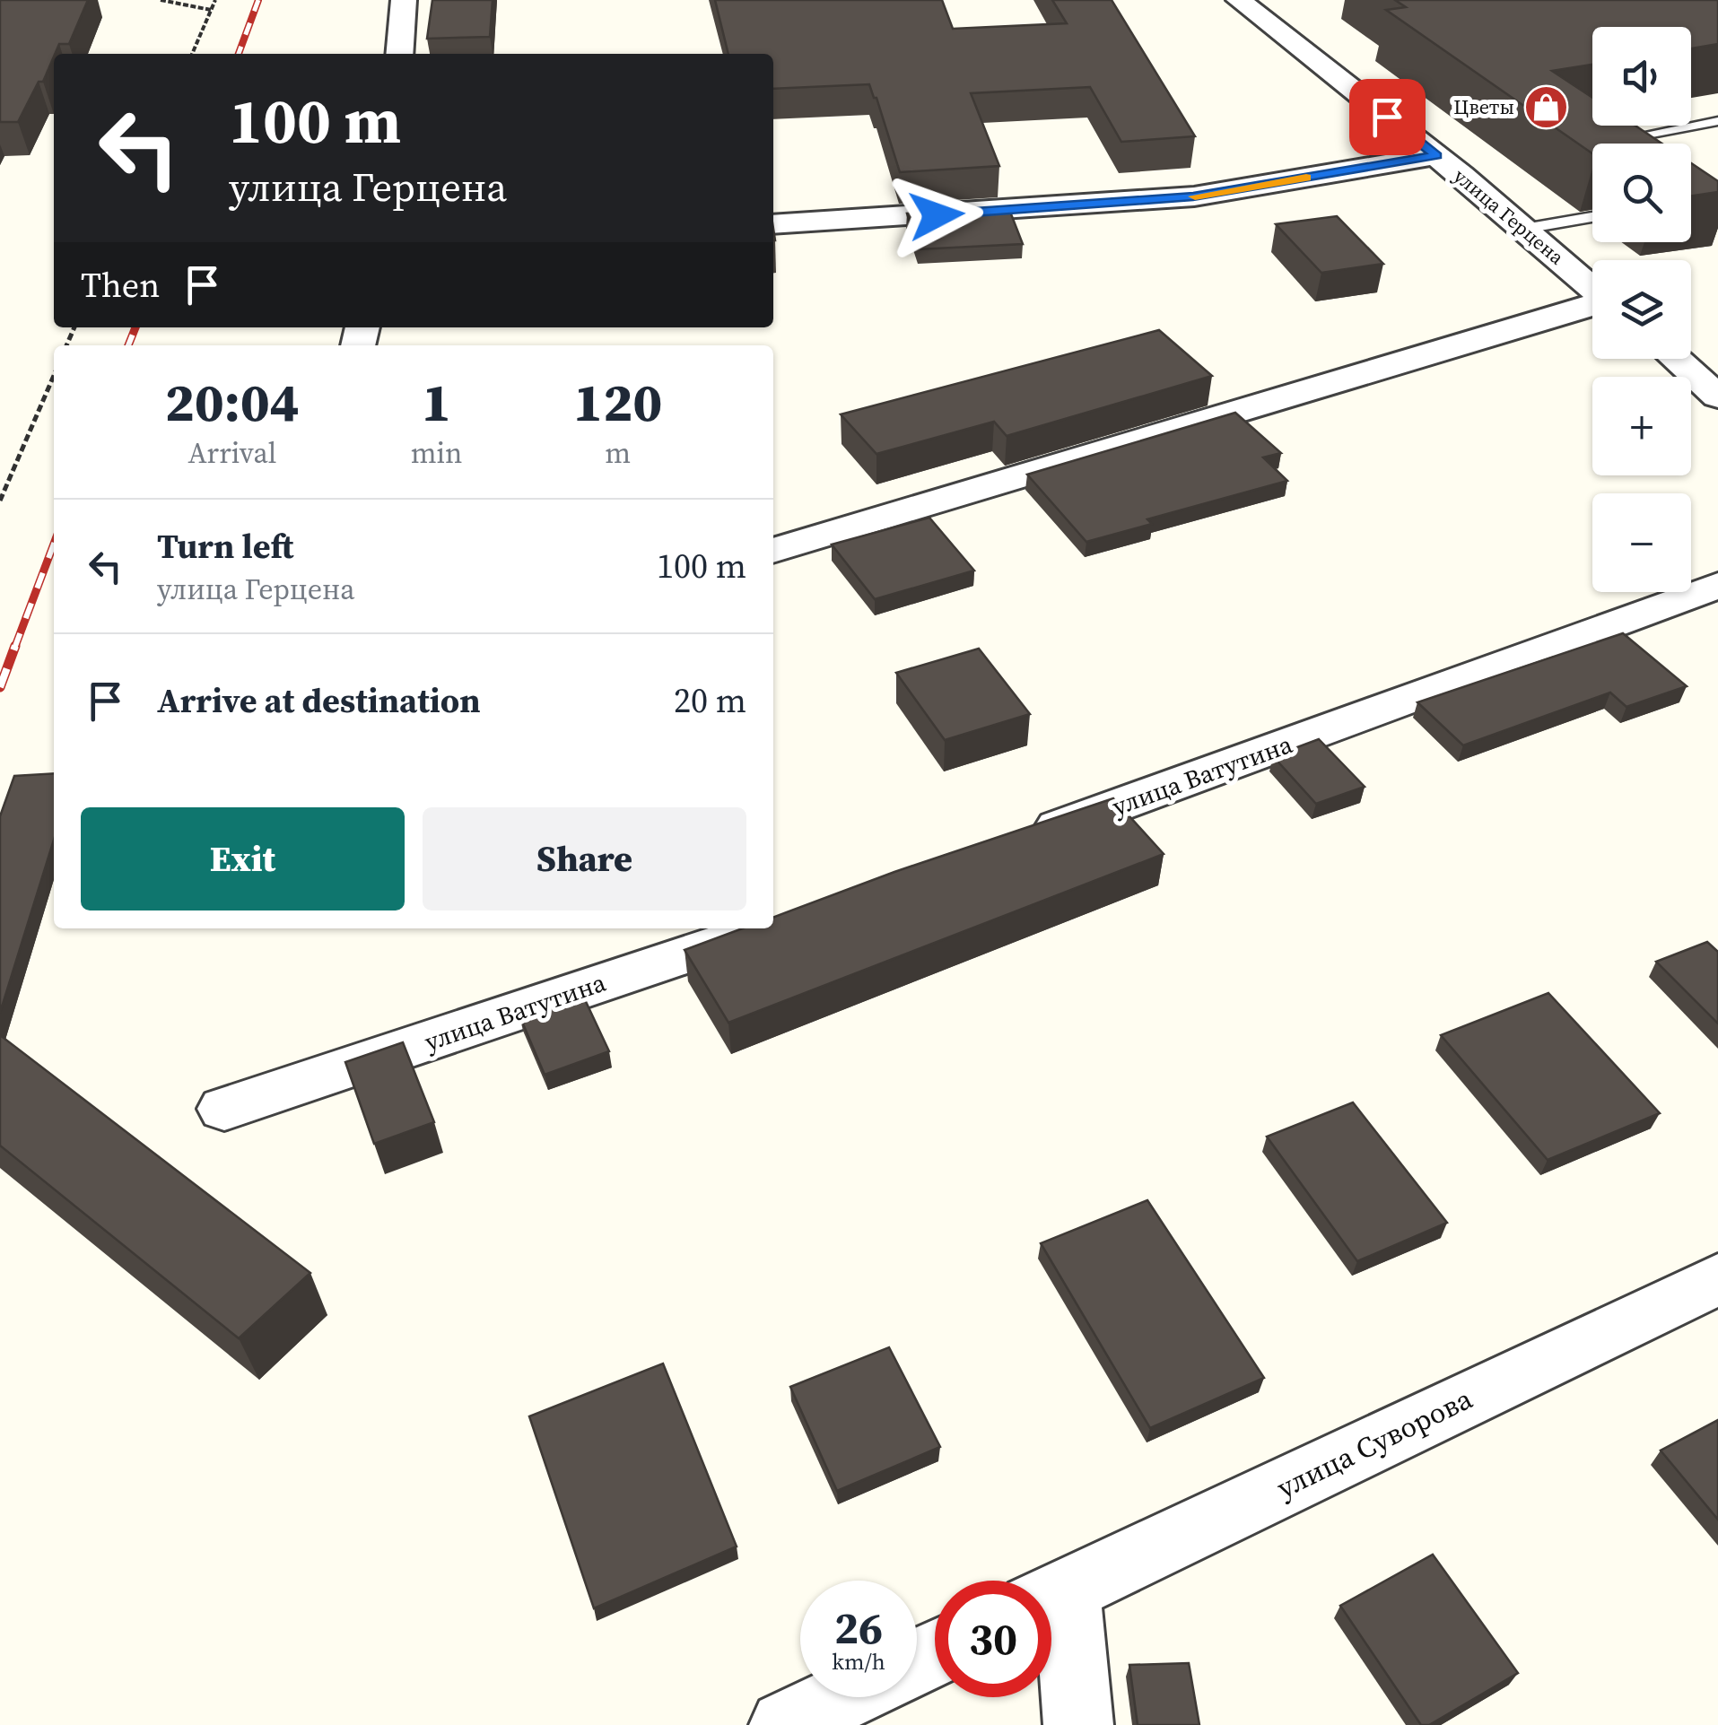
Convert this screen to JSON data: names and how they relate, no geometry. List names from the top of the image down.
{
  "streets": {
    "street": ["улица Герцена", "улица Ватутина", "улица Суворова"]
  },
  "places": {
    "shop": ["Цветы"]
  },
  "page": {
    "map_buttons": ["+", "−"],
    "turn": ["100 m", "улица Герцена"],
    "then": "Then",
    "eta": [
      "20:04",
      "Arrival",
      "1",
      "min",
      "120",
      "m"
    ],
    "list": [
      {
        "name": "Turn left",
        "note": "улица Герцена",
        "value": "100 m"
      },
      {
        "name": "Arrive at destination",
        "value": "20 m"
      }
    ],
    "buttons": ["Exit", "Share"],
    "speed": "26 km/h",
    "limit": "30"
  }
}
